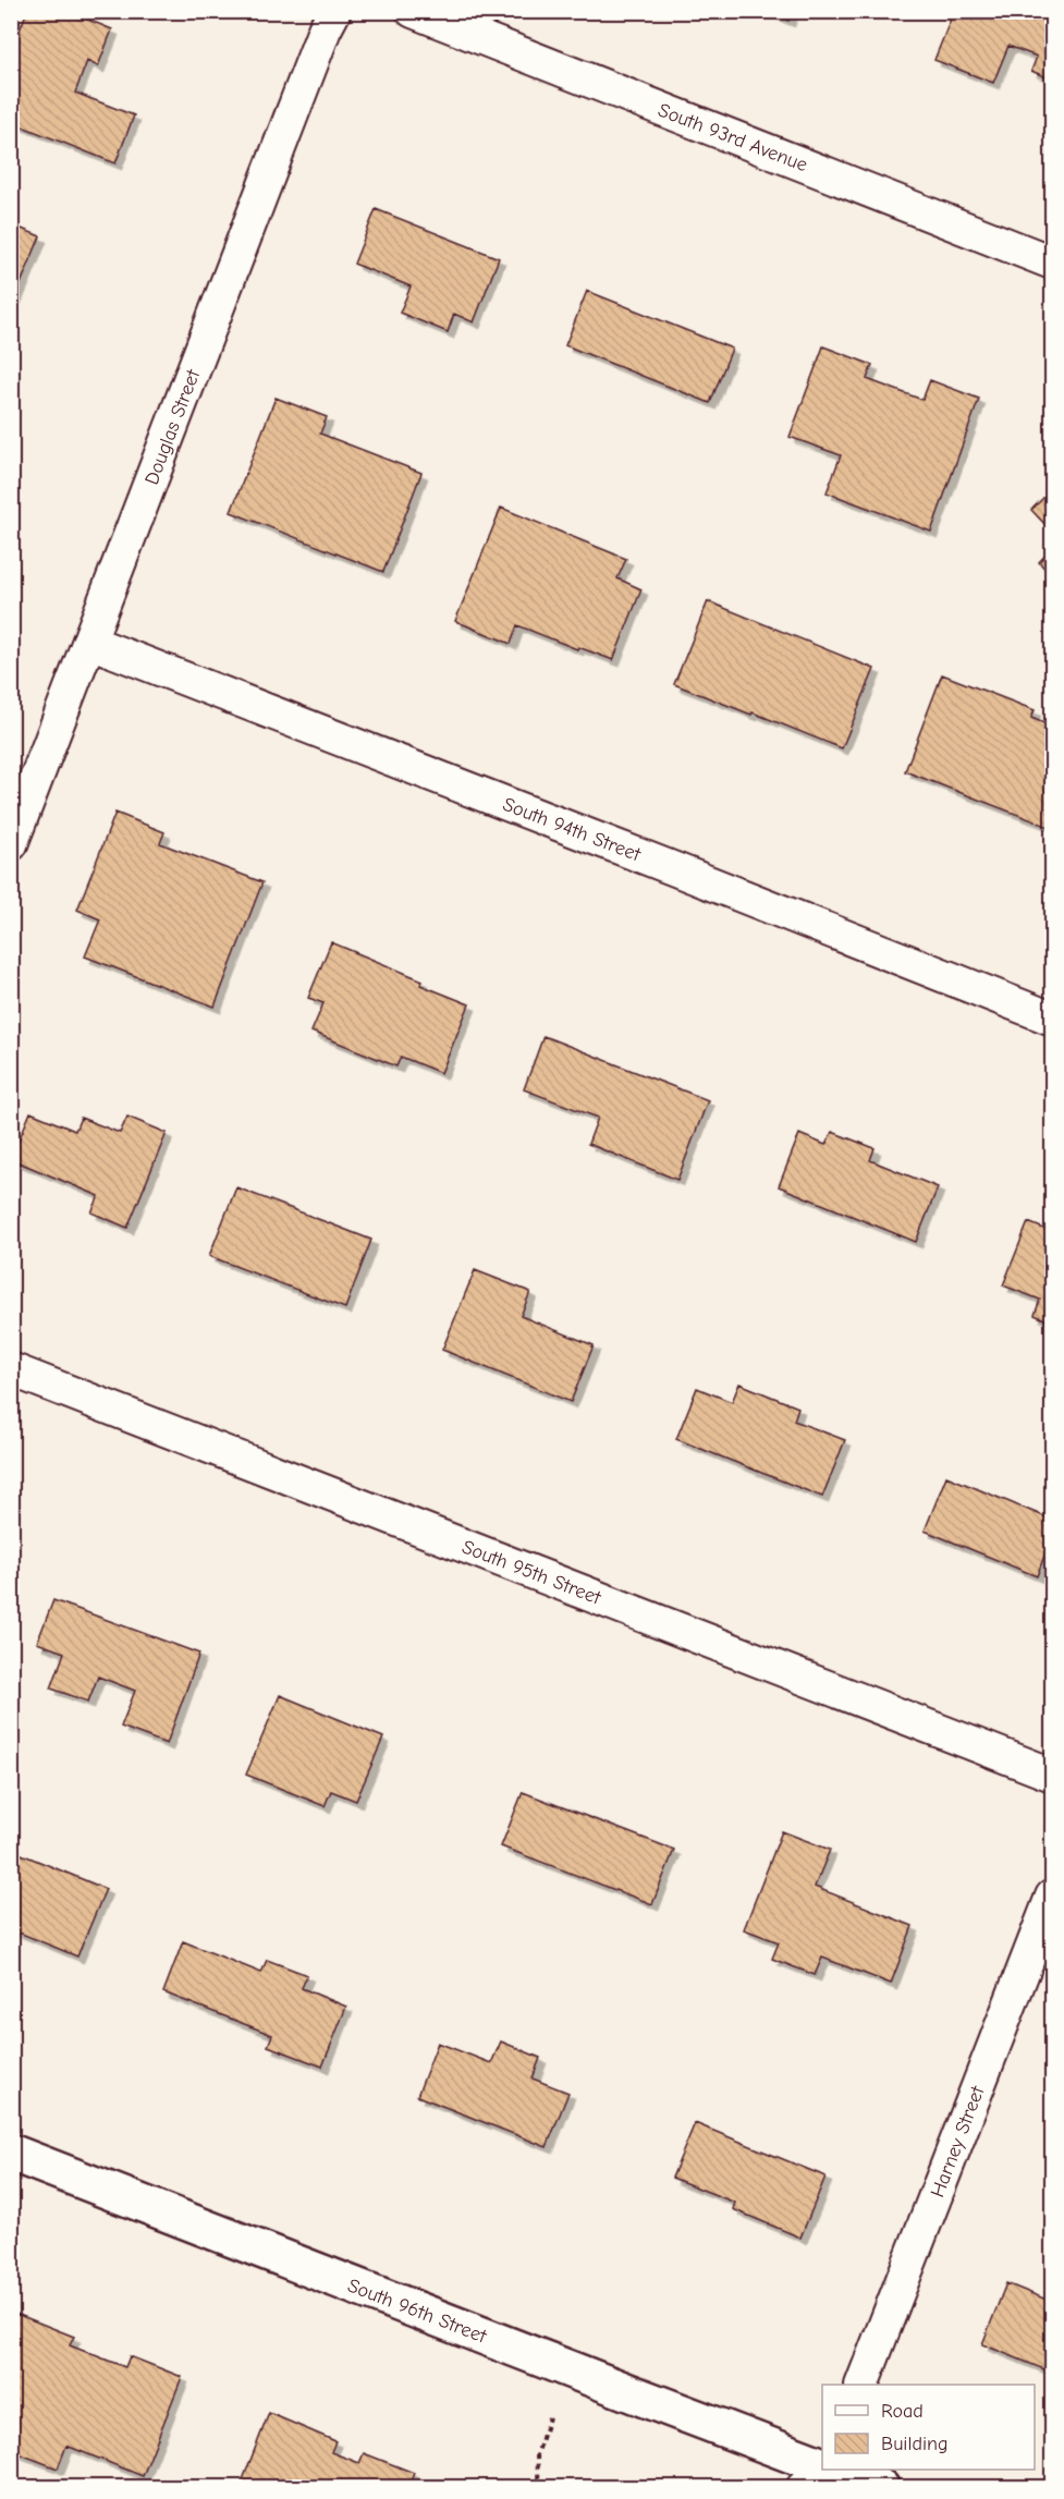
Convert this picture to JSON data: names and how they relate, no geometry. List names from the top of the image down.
{
  "streets": {
    "street": [
      "South 93rd Avenue",
      "Douglas Street",
      "South 94th Street",
      "South 95th Street",
      "Harney Street",
      "South 96th Street"
    ]
  },
  "crossings": [
    ["Douglas Street", "South 94th Street"]
  ],
  "legend": ["Road", "Building"]
}
